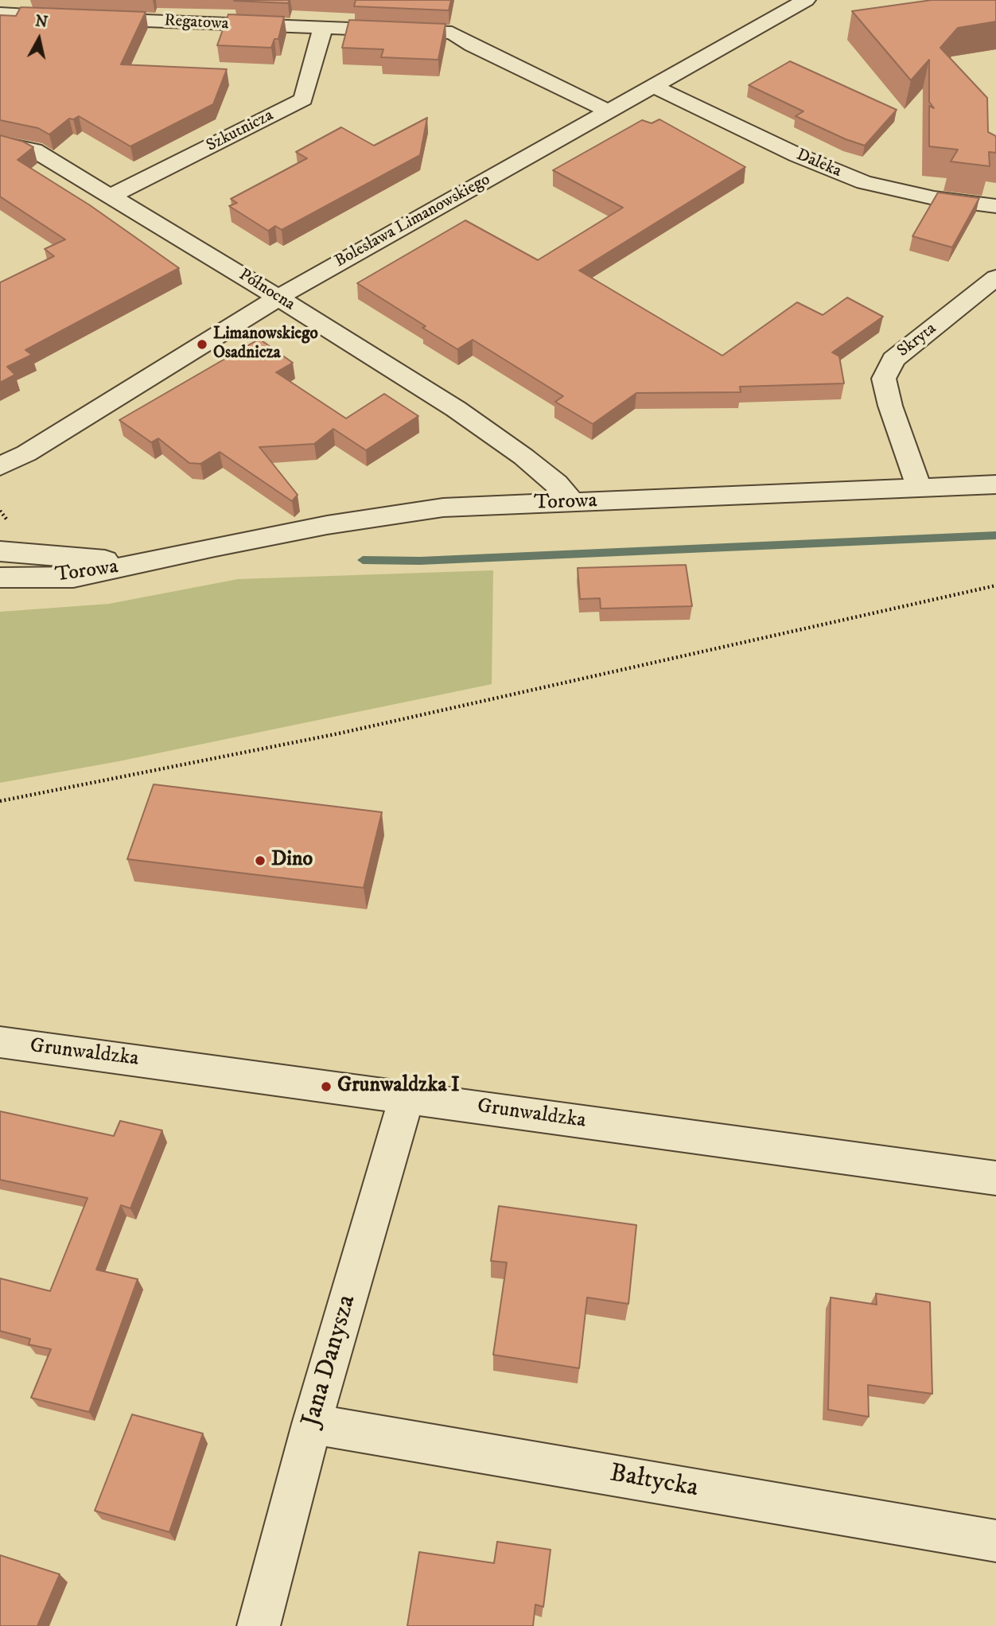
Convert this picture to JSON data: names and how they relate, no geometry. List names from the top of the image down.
{
  "streets": {
    "street": [
      "Regatowa",
      "Szkutnicza",
      "Daleka",
      "Bolesława Limanowskiego",
      "Północna",
      "Skryta",
      "Torowa",
      "Grunwaldzka",
      "Jana Danysza",
      "Bałtycka"
    ]
  },
  "crossings": [
    ["Regatowa", "Szkutnicza"],
    ["Regatowa", "Bolesława Limanowskiego"],
    ["Szkutnicza", "Północna"],
    ["Daleka", "Bolesława Limanowskiego"],
    ["Bolesława Limanowskiego", "Północna"],
    ["Północna", "Torowa"],
    ["Skryta", "Torowa"],
    ["Grunwaldzka", "Jana Danysza"],
    ["Jana Danysza", "Bałtycka"]
  ],
  "places": ["Limanowskiego Osadnicza", "Dino", "Grunwaldzka I"],
  "north": "top"
}
